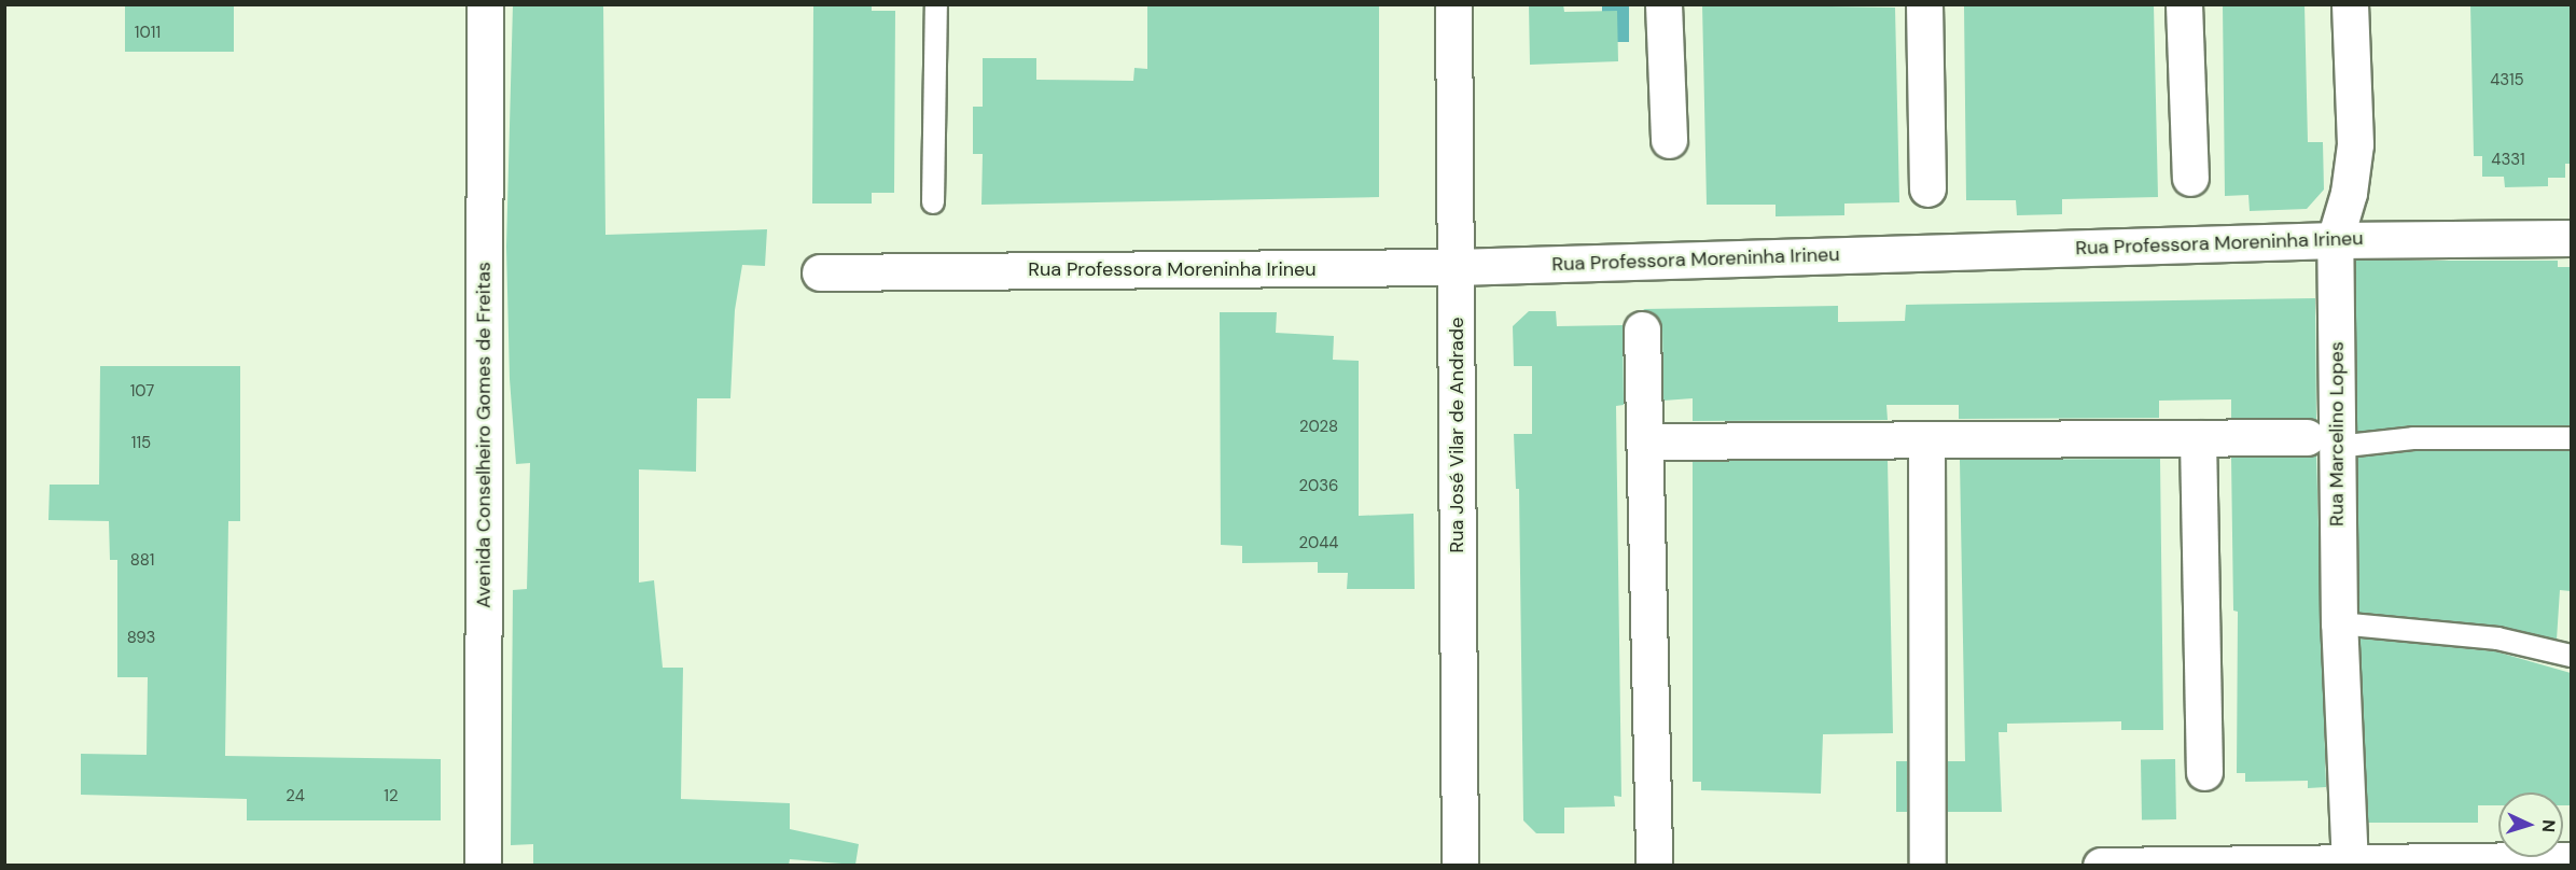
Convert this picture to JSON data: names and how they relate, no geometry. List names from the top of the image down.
{
  "streets": {
    "street": [
      "Rua Professora Moreninha Irineu",
      "Rua Marcelino Lopes",
      "Avenida Conselheiro Gomes de Freitas",
      "Rua José Vilar de Andrade"
    ]
  },
  "crossings": [
    ["Rua Professora Moreninha Irineu", "Rua Marcelino Lopes"],
    ["Rua Professora Moreninha Irineu", "Rua José Vilar de Andrade"]
  ],
  "house_numbers": [
    "1011",
    "4315",
    "4331",
    "107",
    "2028",
    "115",
    "2036",
    "2044",
    "881",
    "893",
    "24",
    "12"
  ],
  "north": "right"
}
